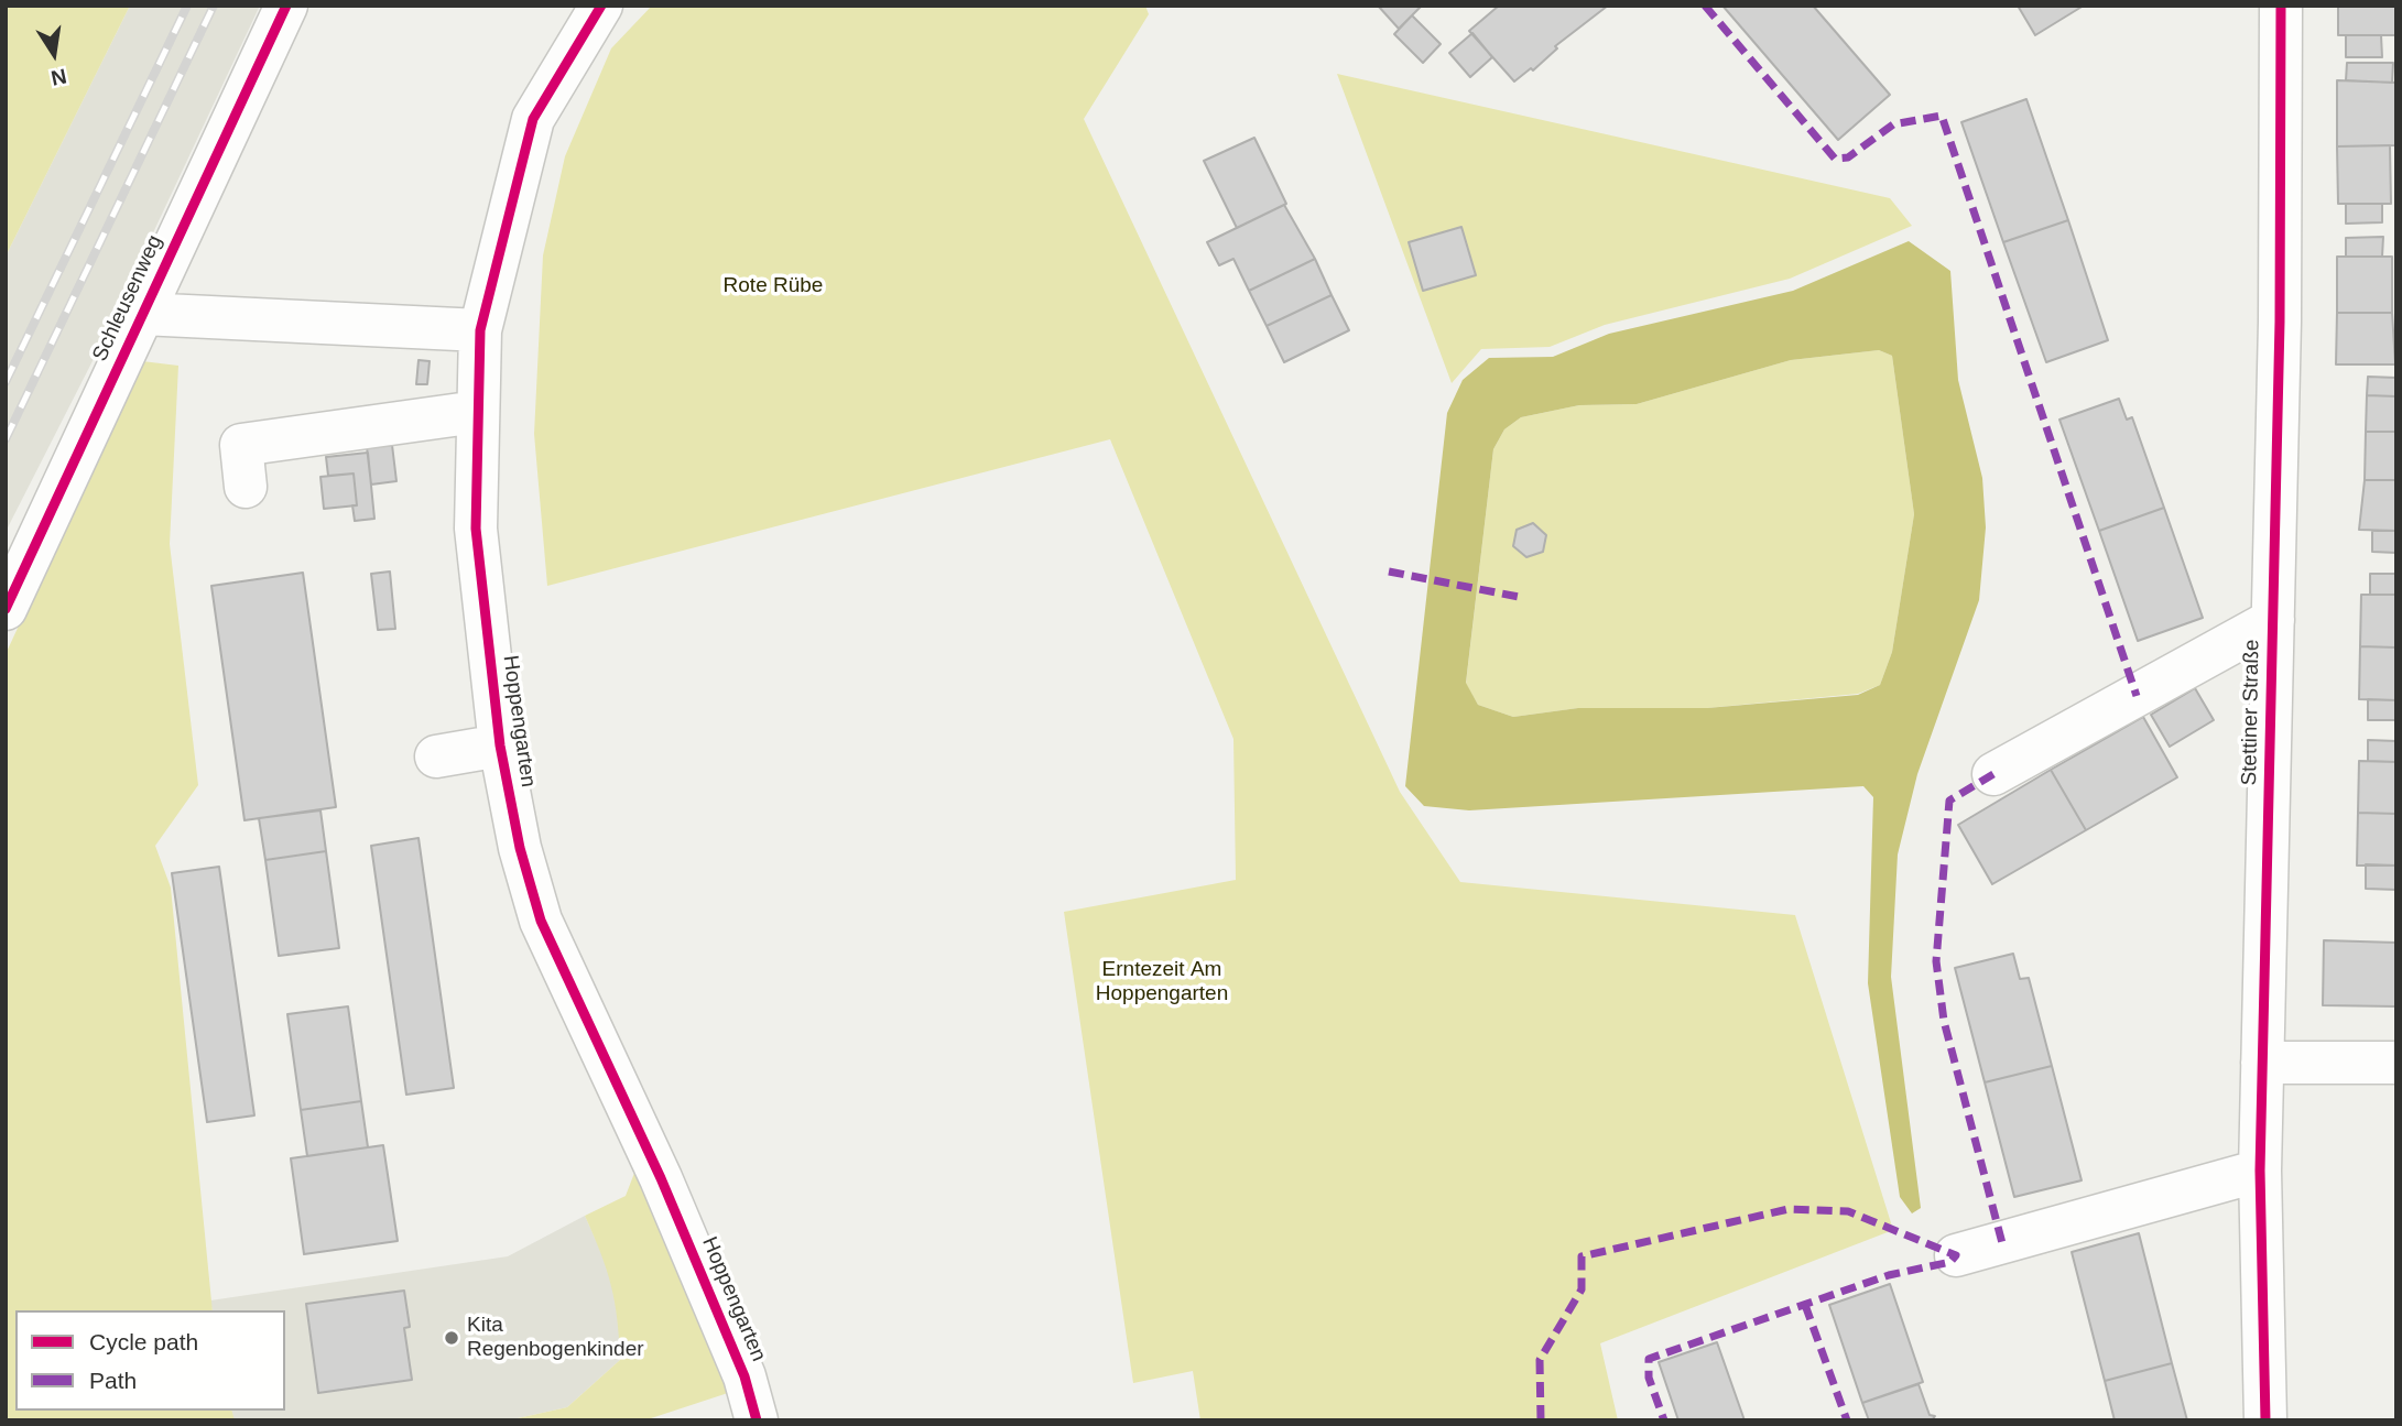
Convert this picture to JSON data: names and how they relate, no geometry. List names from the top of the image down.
{
  "streets": {
    "street": ["Schleusenweg", "Stettiner Straße", "Hoppengarten"]
  },
  "parks": ["Rote Rübe", "Erntezeit Am Hoppengarten"],
  "places": ["Kita Regenbogenkinder"],
  "legend": ["Cycle path", "Path"],
  "north": "bottom"
}
